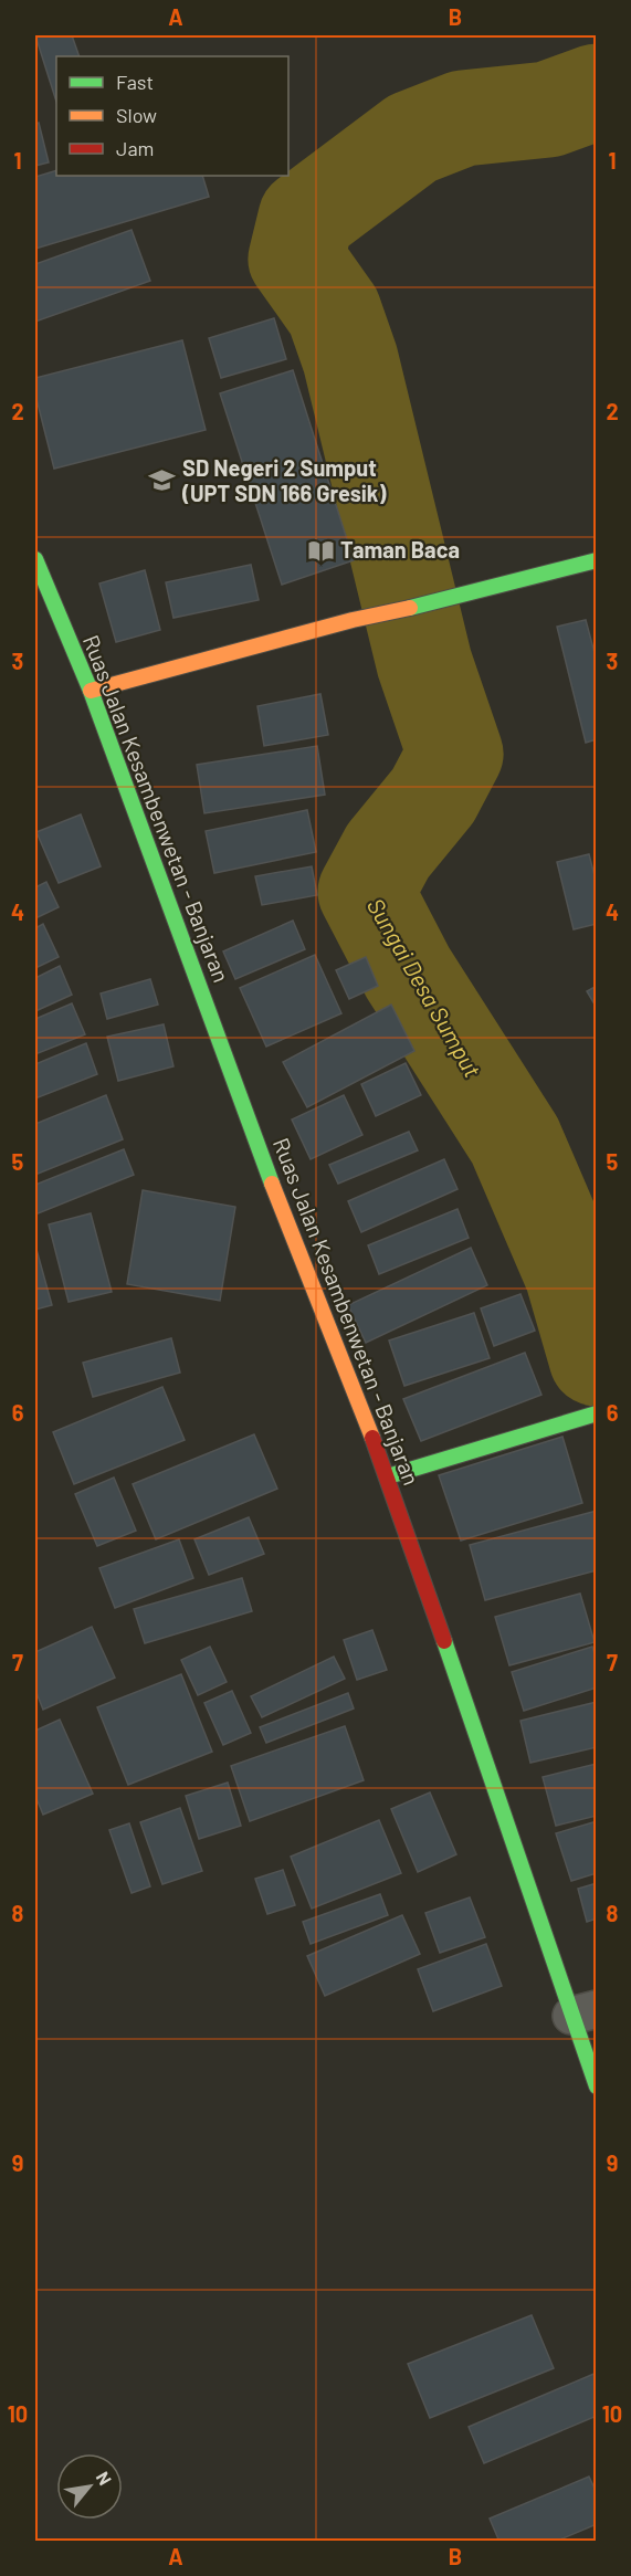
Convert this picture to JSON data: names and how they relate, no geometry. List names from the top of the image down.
{
  "streets": {
    "main road": ["Ruas Jalan Kesambenwetan - Banjaran"]
  },
  "water": ["Sungai Desa Sumput"],
  "places": {
    "school or university": ["SD Negeri 2 Sumput (UPT SDN 166 Gresik)"],
    "library": ["Taman Baca"]
  },
  "legend": ["Fast", "Slow", "Jam"],
  "north": "top right",
  "grid": {
    "columns": ["A", "B"],
    "rows": [
      "1",
      "2",
      "3",
      "4",
      "5",
      "6",
      "7",
      "8",
      "9",
      "10"
    ]
  }
}
